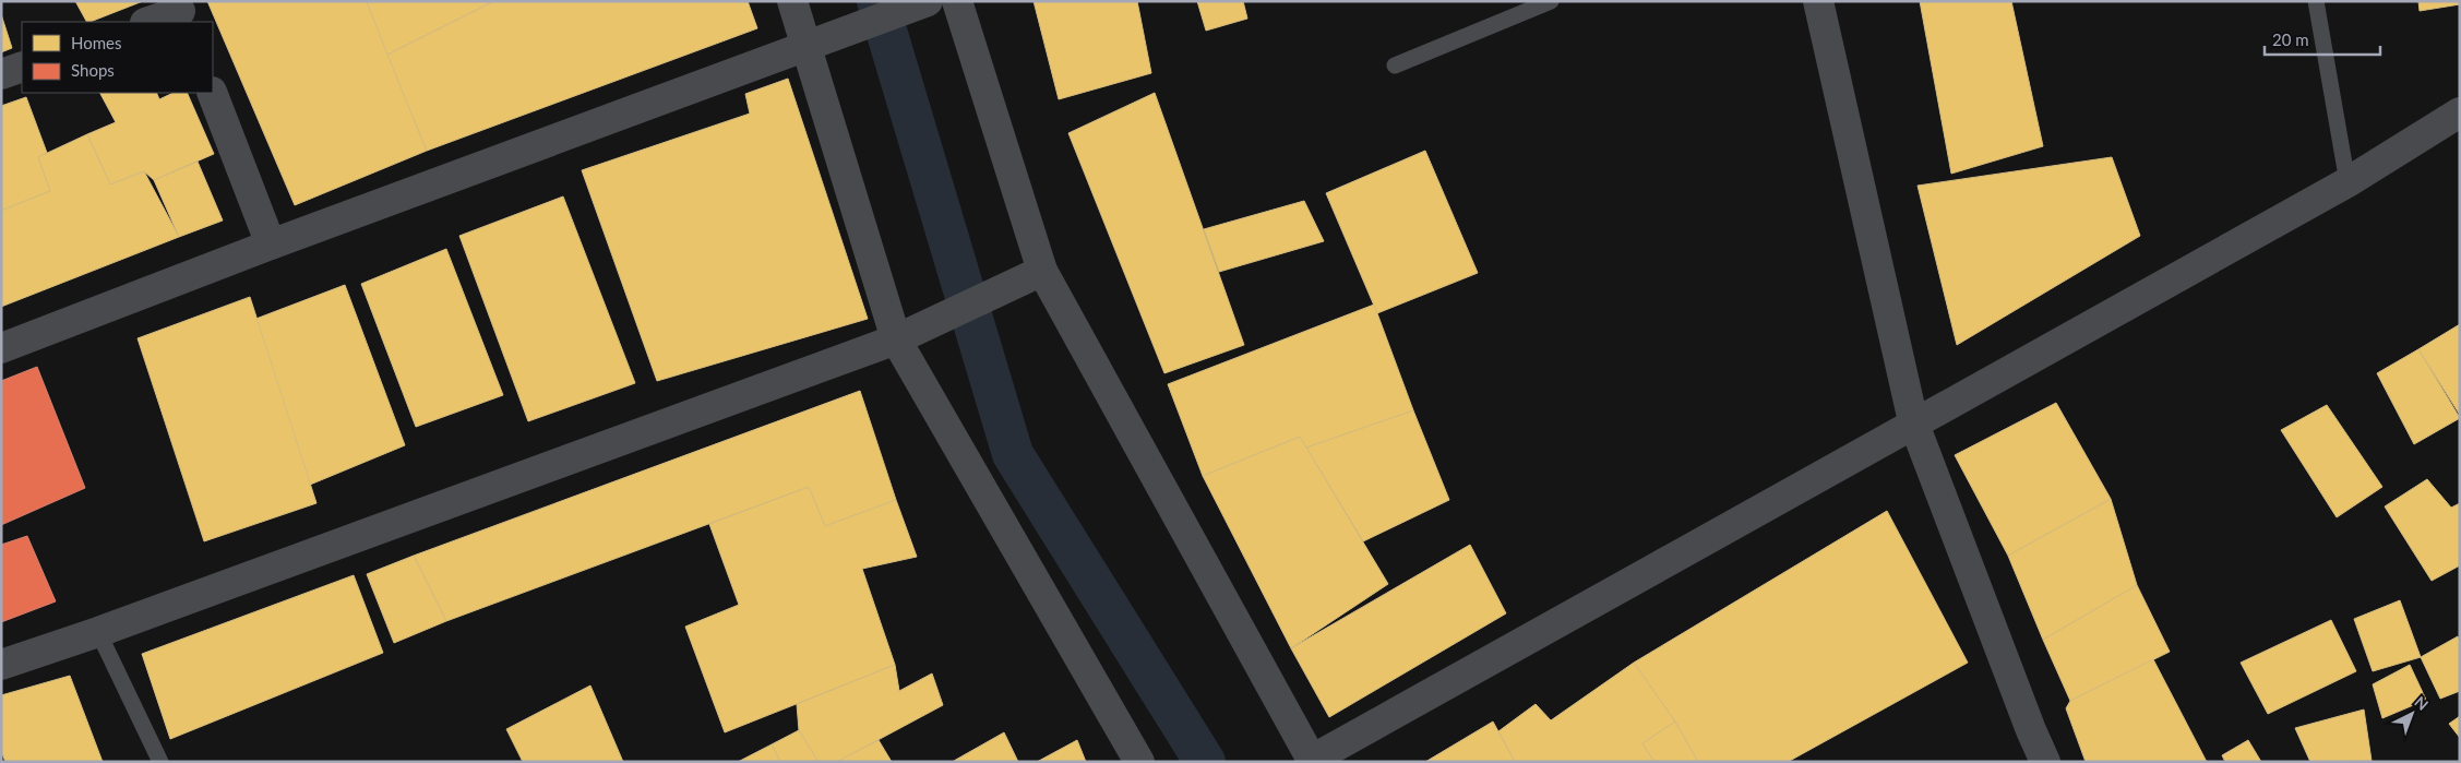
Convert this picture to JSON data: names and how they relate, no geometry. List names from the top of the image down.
{
  "legend": ["Homes", "Shops"],
  "scale_bar": "20 m",
  "north": "top right"
}
